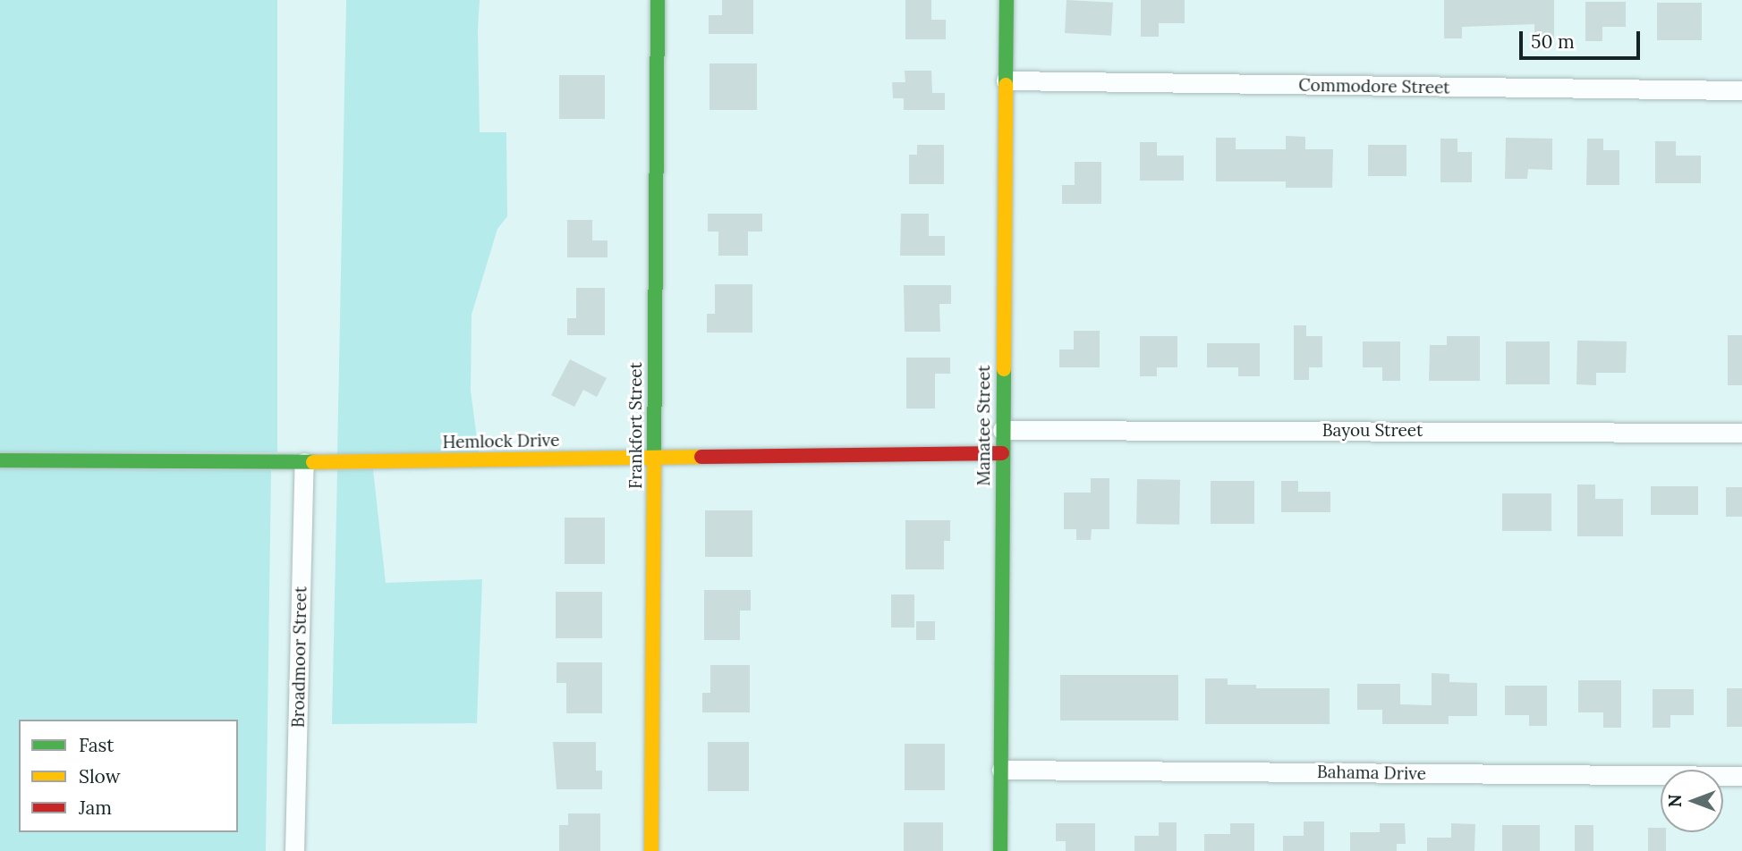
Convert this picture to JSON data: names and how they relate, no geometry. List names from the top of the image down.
{
  "streets": {
    "street": [
      "Commodore Street",
      "Frankfort Street",
      "Manatee Street",
      "Bayou Street",
      "Hemlock Drive",
      "Broadmoor Street",
      "Bahama Drive"
    ]
  },
  "crossings": [
    ["Commodore Street", "Manatee Street"],
    ["Frankfort Street", "Hemlock Drive"],
    ["Manatee Street", "Bayou Street"],
    ["Manatee Street", "Hemlock Drive"],
    ["Manatee Street", "Bahama Drive"],
    ["Hemlock Drive", "Broadmoor Street"]
  ],
  "legend": ["Fast", "Slow", "Jam"],
  "scale_bar": "50 m",
  "north": "left"
}
